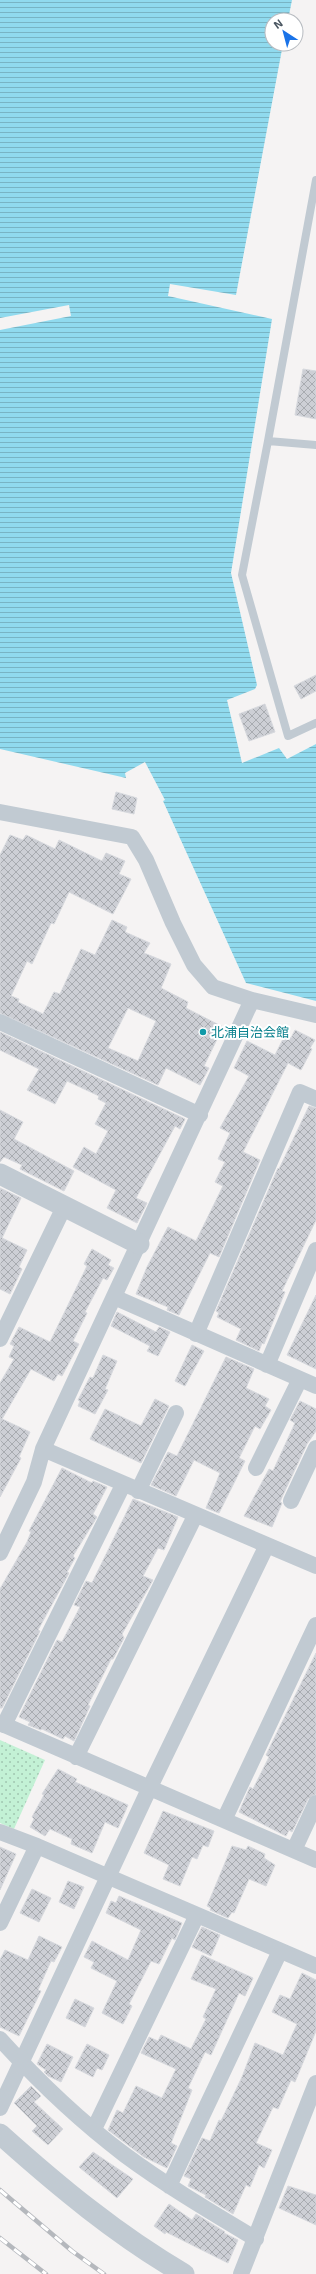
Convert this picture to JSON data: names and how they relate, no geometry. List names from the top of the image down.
{
  "places": ["北浦自治会館"],
  "north": "top left"
}
